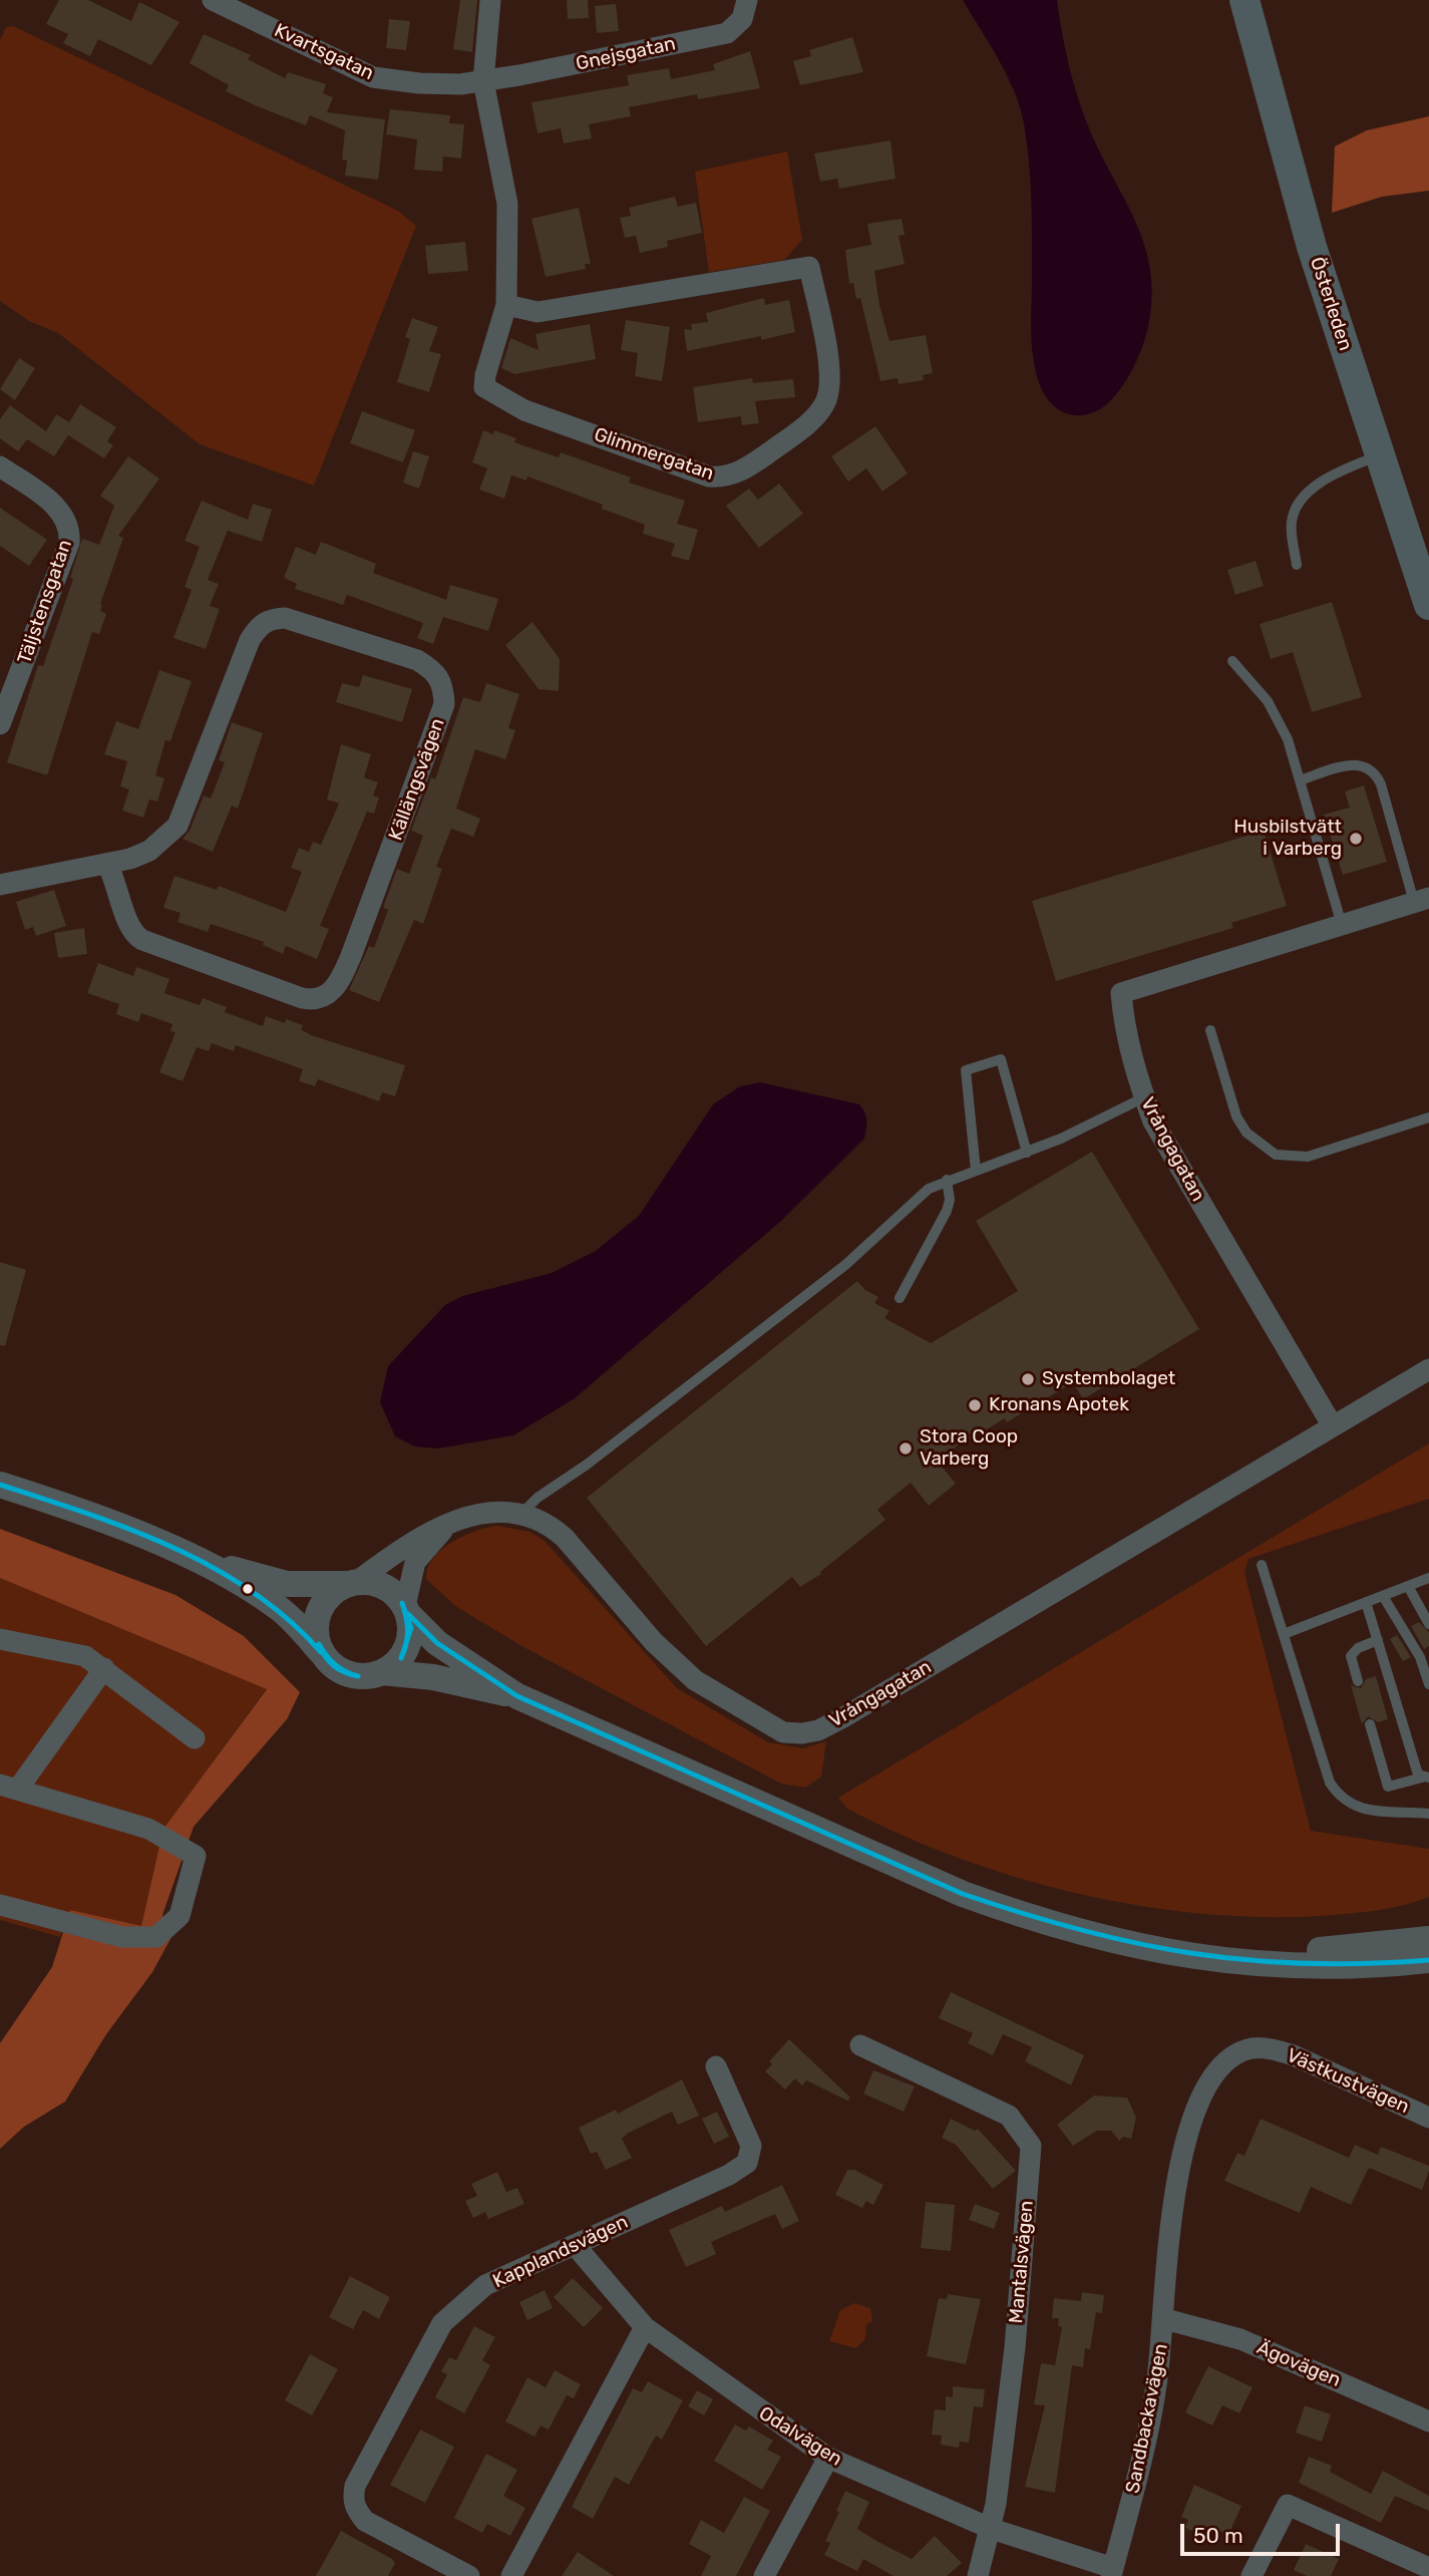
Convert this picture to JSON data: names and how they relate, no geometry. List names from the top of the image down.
{
  "streets": {
    "main road": ["Österleden"],
    "street": [
      "Kvartsgatan",
      "Gnejsgatan",
      "Glimmergatan",
      "Täljstensgatan",
      "Källängsvägen",
      "Vrångagatan",
      "Västkustvägen",
      "Kapplandsvägen",
      "Mantalsvägen",
      "Ägovägen",
      "Sandbackavägen",
      "Odalvägen"
    ]
  },
  "crossings": [
    ["Kvartsgatan", "Gnejsgatan"],
    ["Kvartsgatan", "Glimmergatan"],
    ["Gnejsgatan", "Glimmergatan"],
    ["Västkustvägen", "Sandbackavägen"],
    ["Kapplandsvägen", "Odalvägen"],
    ["Mantalsvägen", "Odalvägen"],
    ["Ägovägen", "Sandbackavägen"],
    ["Sandbackavägen", "Odalvägen"]
  ],
  "places": [
    "Husbilstvätt i Varberg",
    "Systembolaget",
    "Kronans Apotek",
    "Stora Coop Varberg"
  ],
  "scale_bar": "50 m"
}
